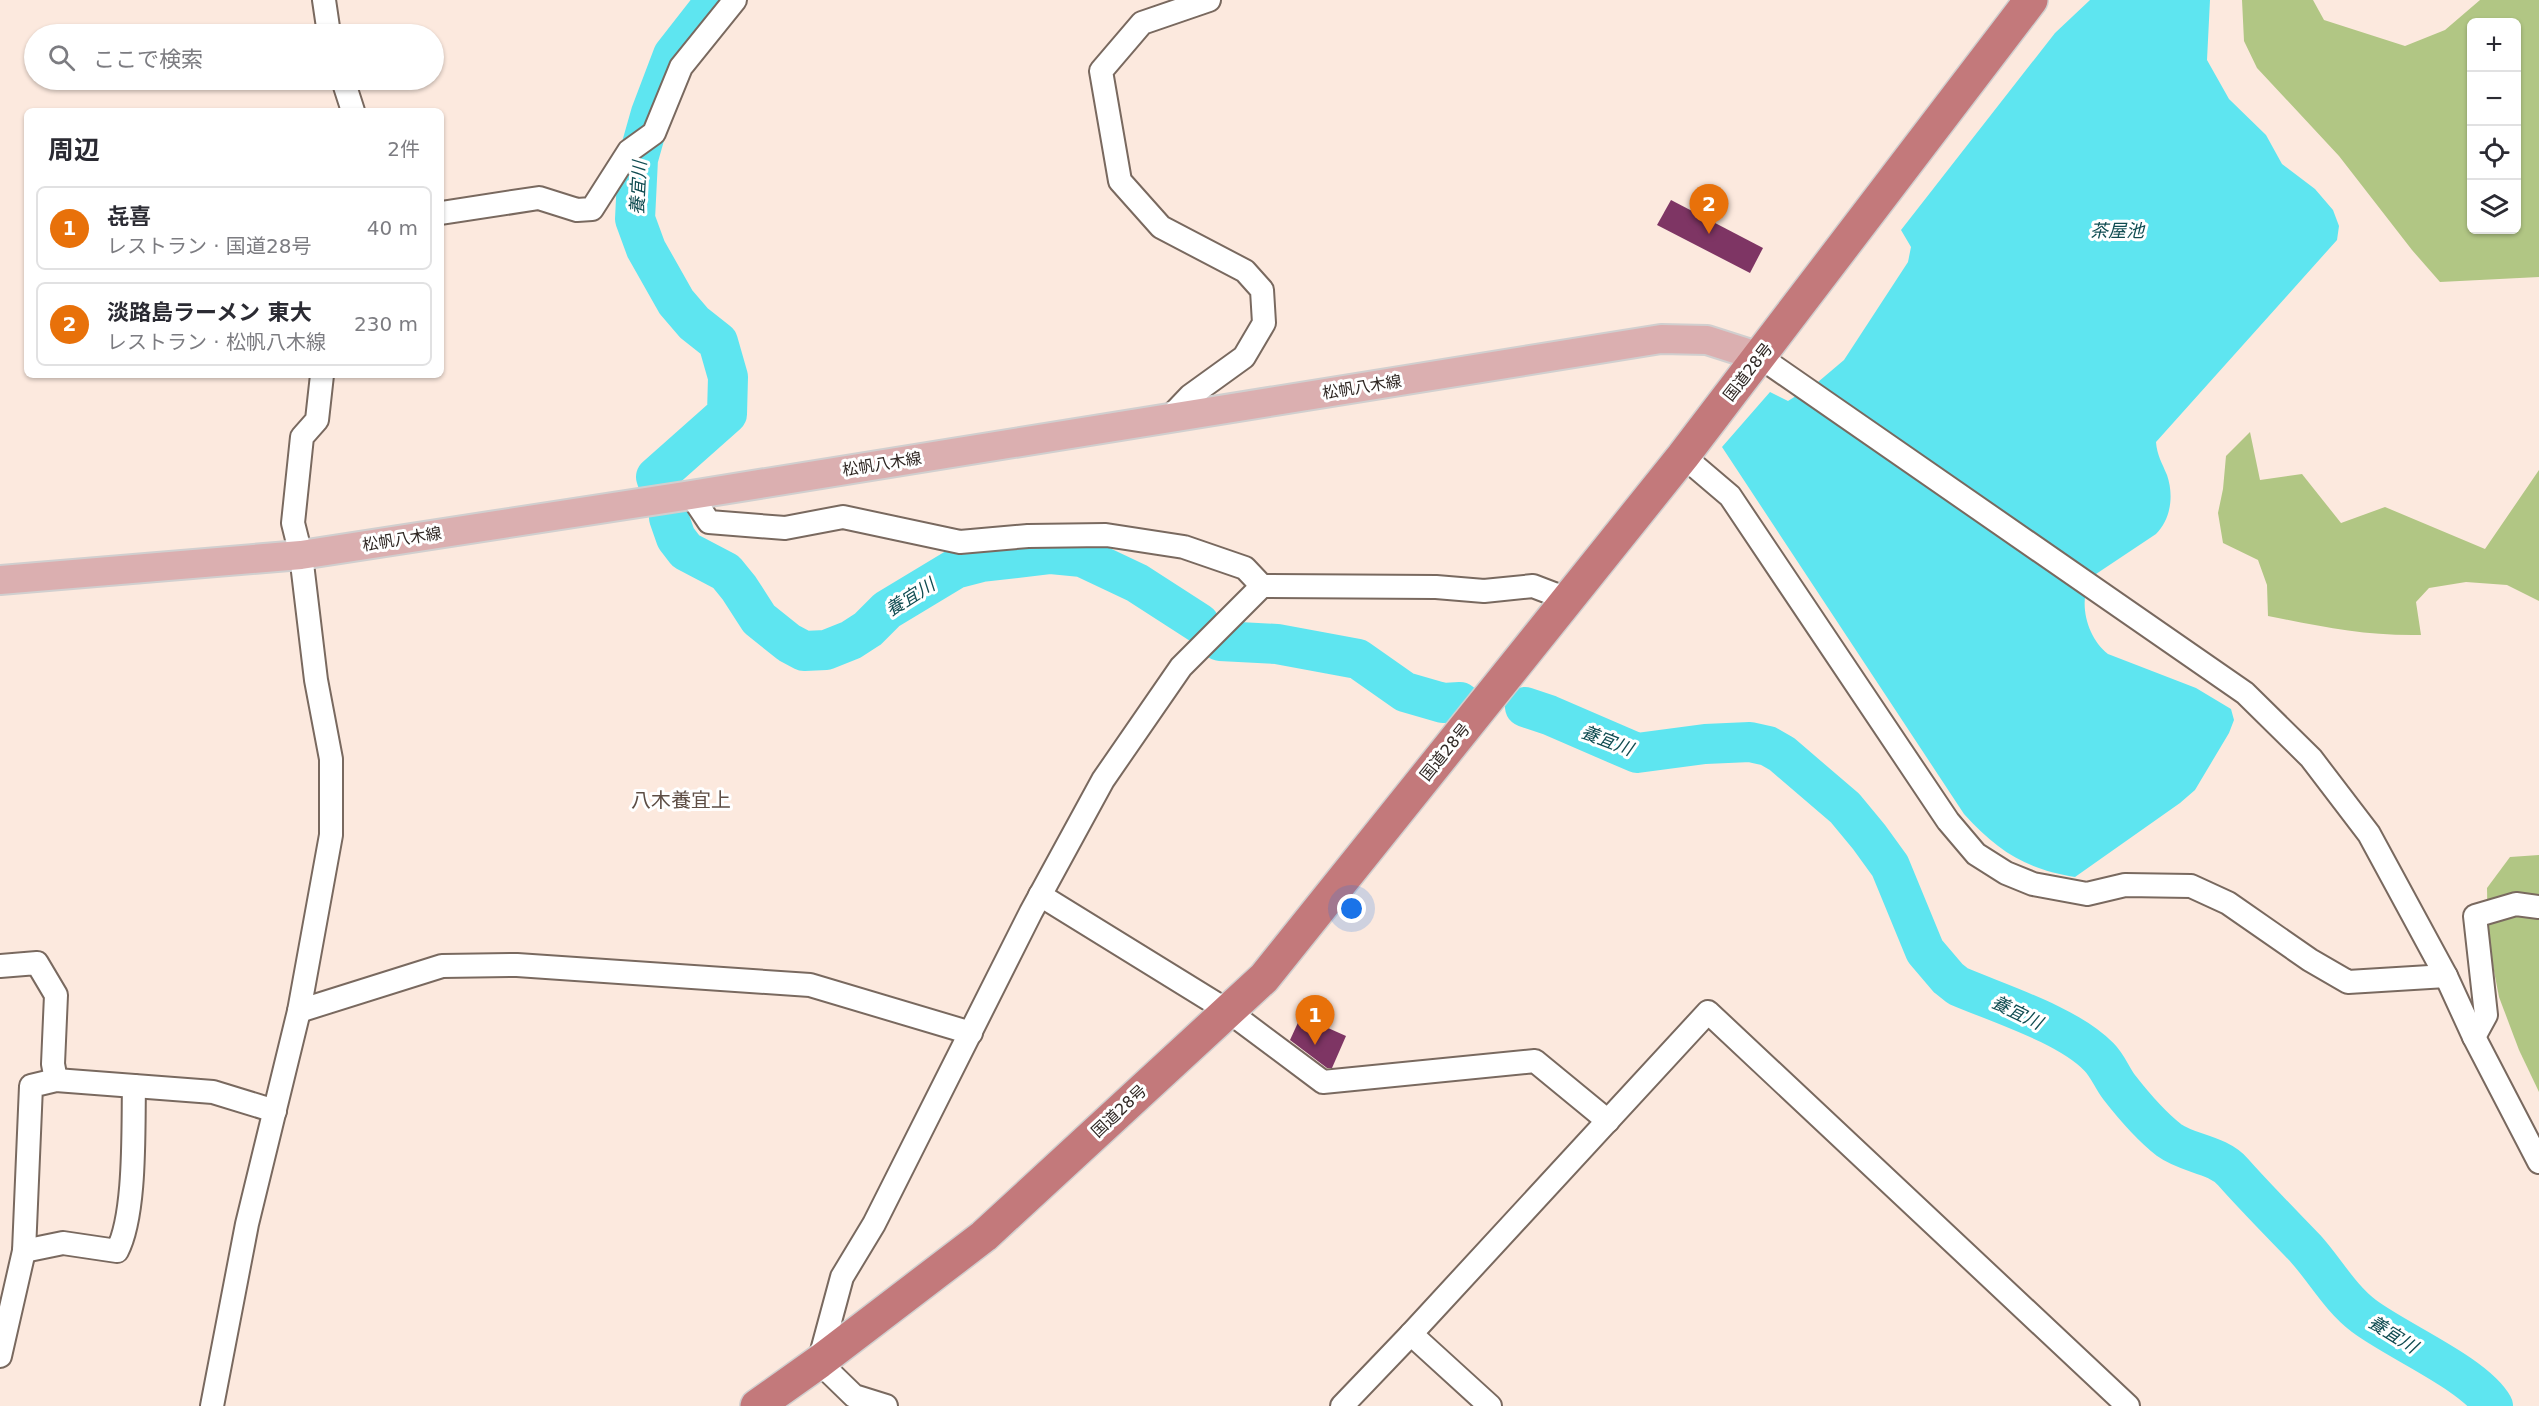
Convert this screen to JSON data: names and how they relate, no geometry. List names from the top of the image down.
{
  "streets": {
    "highway": ["国道28号"],
    "main road": ["松帆八木線"]
  },
  "crossings": [
    ["国道28号", "松帆八木線"]
  ],
  "districts": ["八木養宜上"],
  "water": ["養宜川", "茶屋池"],
  "page": {
    "map_buttons": ["+", "−"],
    "search": "ここで検索",
    "heading": ["周辺", "2件"],
    "pins": ["2", "1"],
    "list": [
      {
        "mark": "1",
        "name": "㐂喜",
        "note": "レストラン · 国道28号",
        "value": "40 m"
      },
      {
        "mark": "2",
        "name": "淡路島ラーメン 東大",
        "note": "レストラン · 松帆八木線",
        "value": "230 m"
      }
    ]
  }
}
